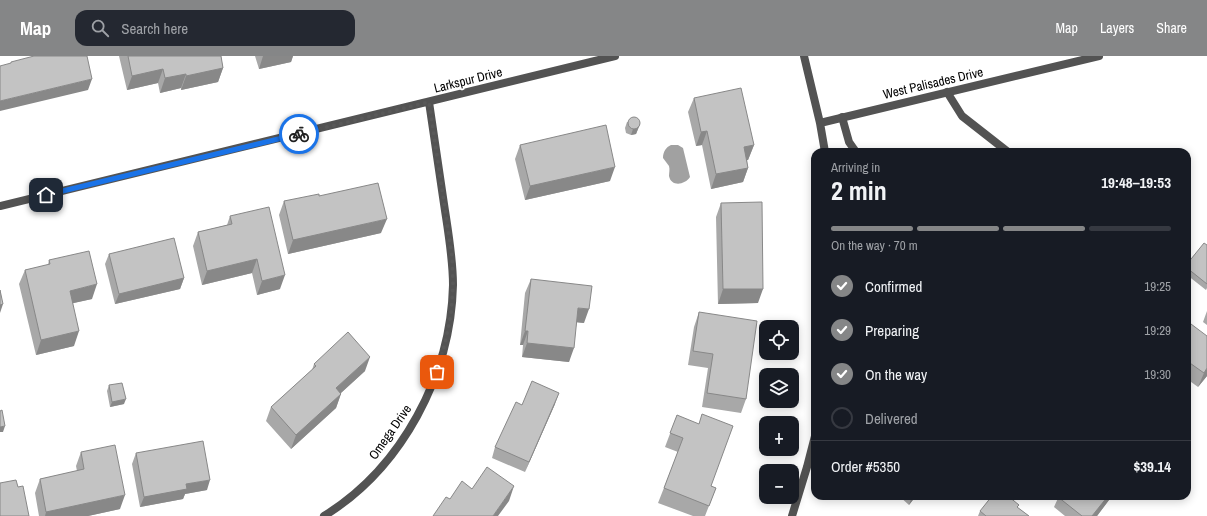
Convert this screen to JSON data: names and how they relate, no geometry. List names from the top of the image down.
{
  "streets": {
    "street": ["Larkspur Drive", "West Palisades Drive", "Omega Drive"]
  },
  "crossings": [
    ["Larkspur Drive", "Omega Drive"]
  ],
  "page": {
    "header": "Map",
    "search": "Search here",
    "nav": ["Map", "Layers", "Share"],
    "heading": ["2 min", "Arriving in", "19:48–19:53"],
    "panel": ["Order #5350", "$39.14"],
    "bar": "On the way · 70 m",
    "list": [
      ["Confirmed", "19:25"],
      ["Preparing", "19:29"],
      ["On the way", "19:30"],
      "Delivered"
    ],
    "map_buttons": ["+", "−"]
  }
}
